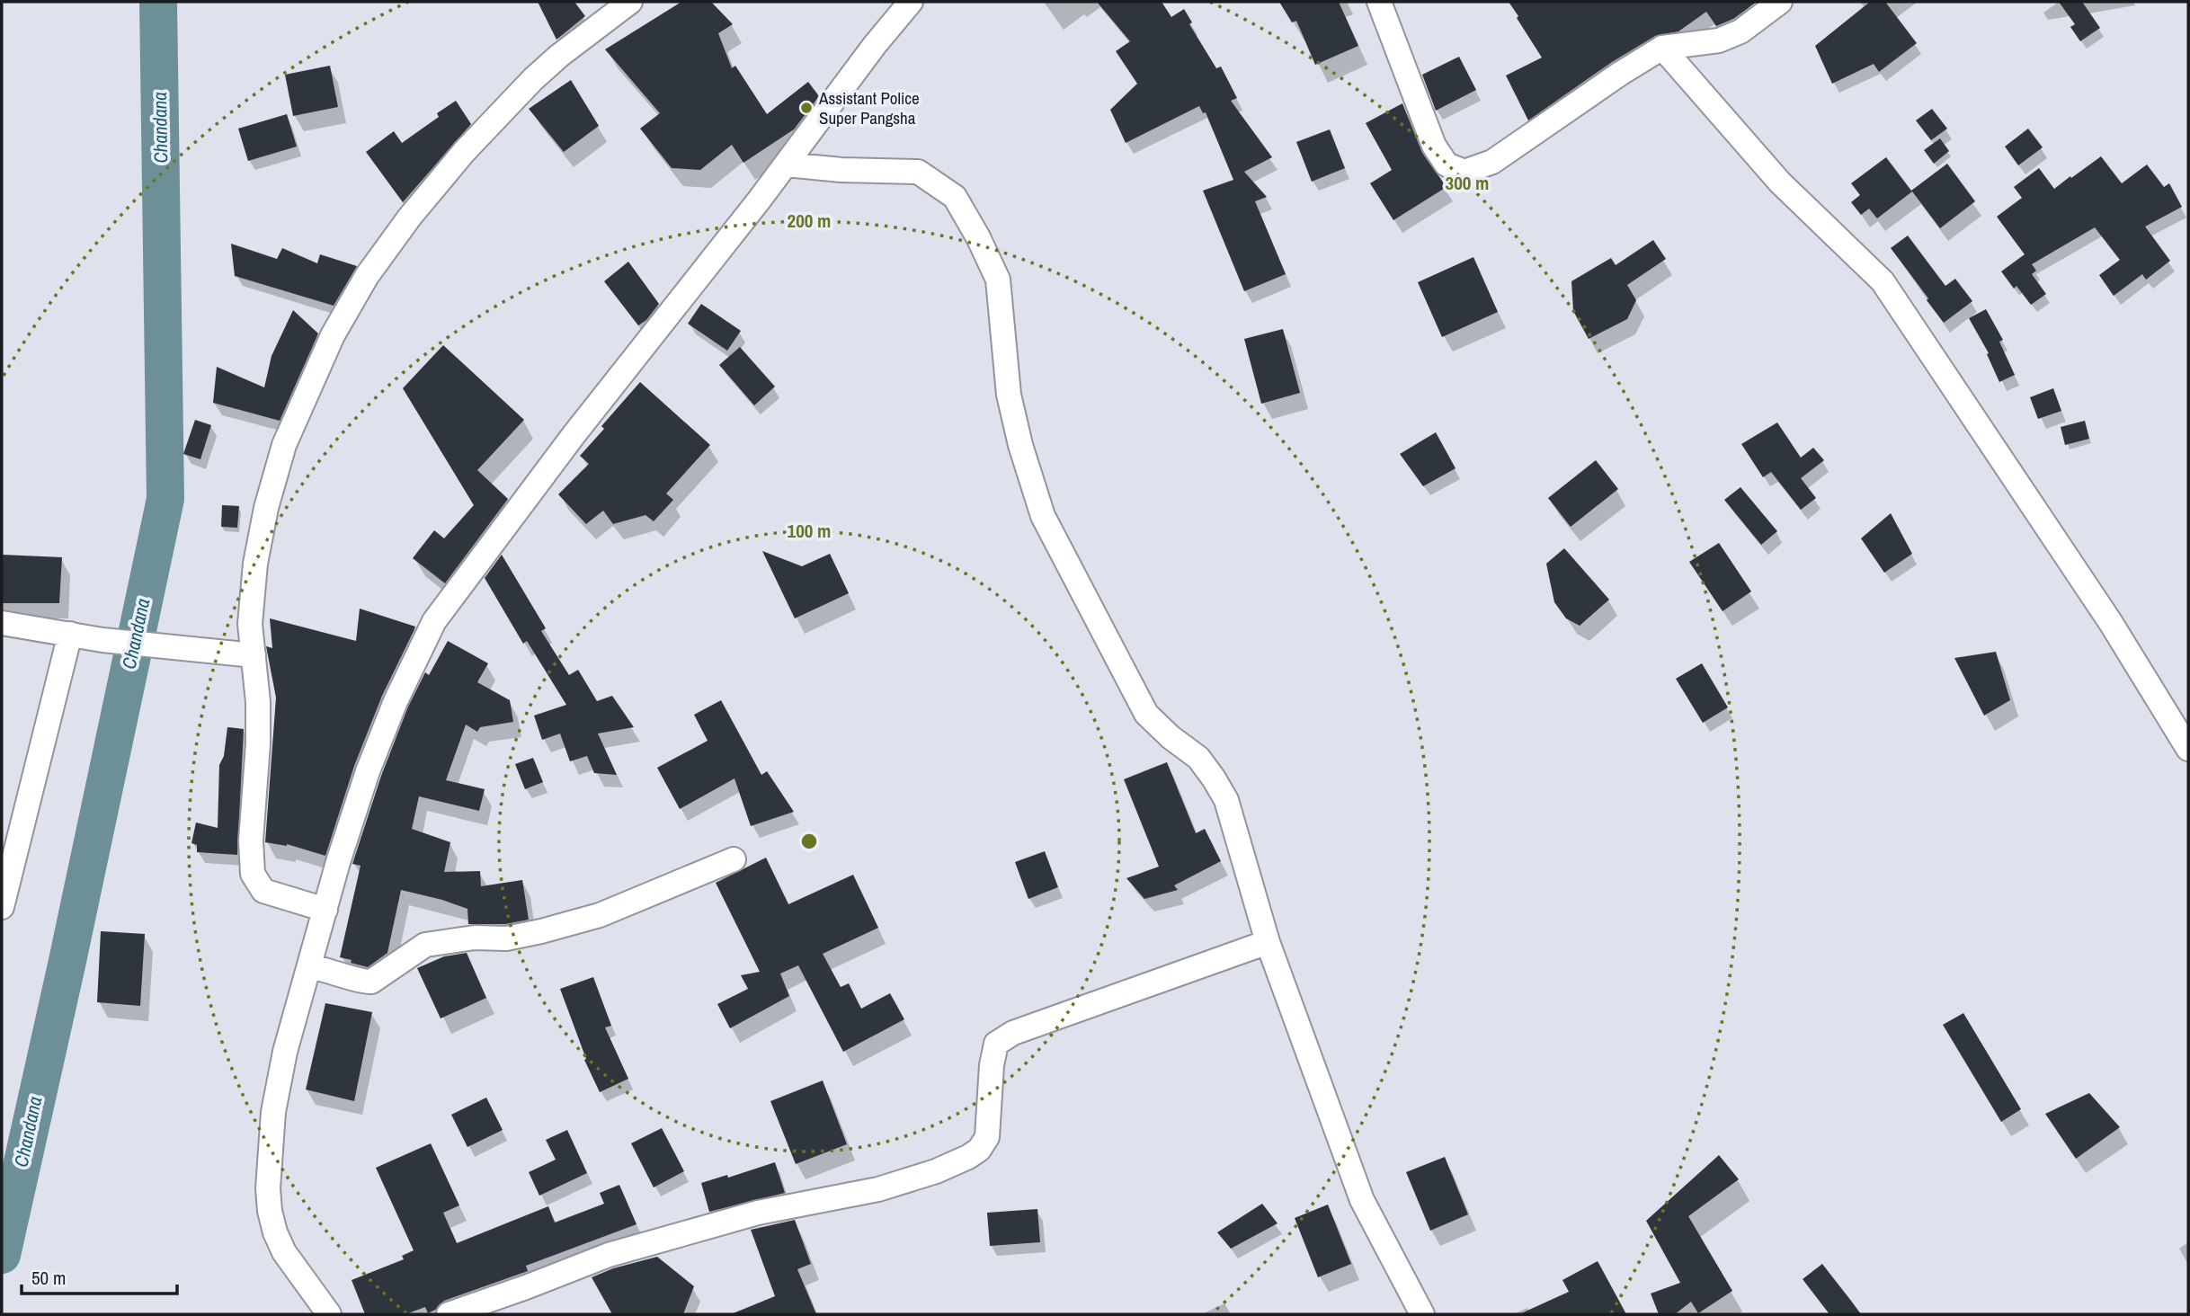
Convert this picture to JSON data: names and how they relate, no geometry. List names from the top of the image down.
{
  "water": ["Chandana"],
  "places": ["Assistant Police Super Pangsha"],
  "scale_bar": "50 m",
  "rings": ["300 m", "200 m", "100 m"]
}
